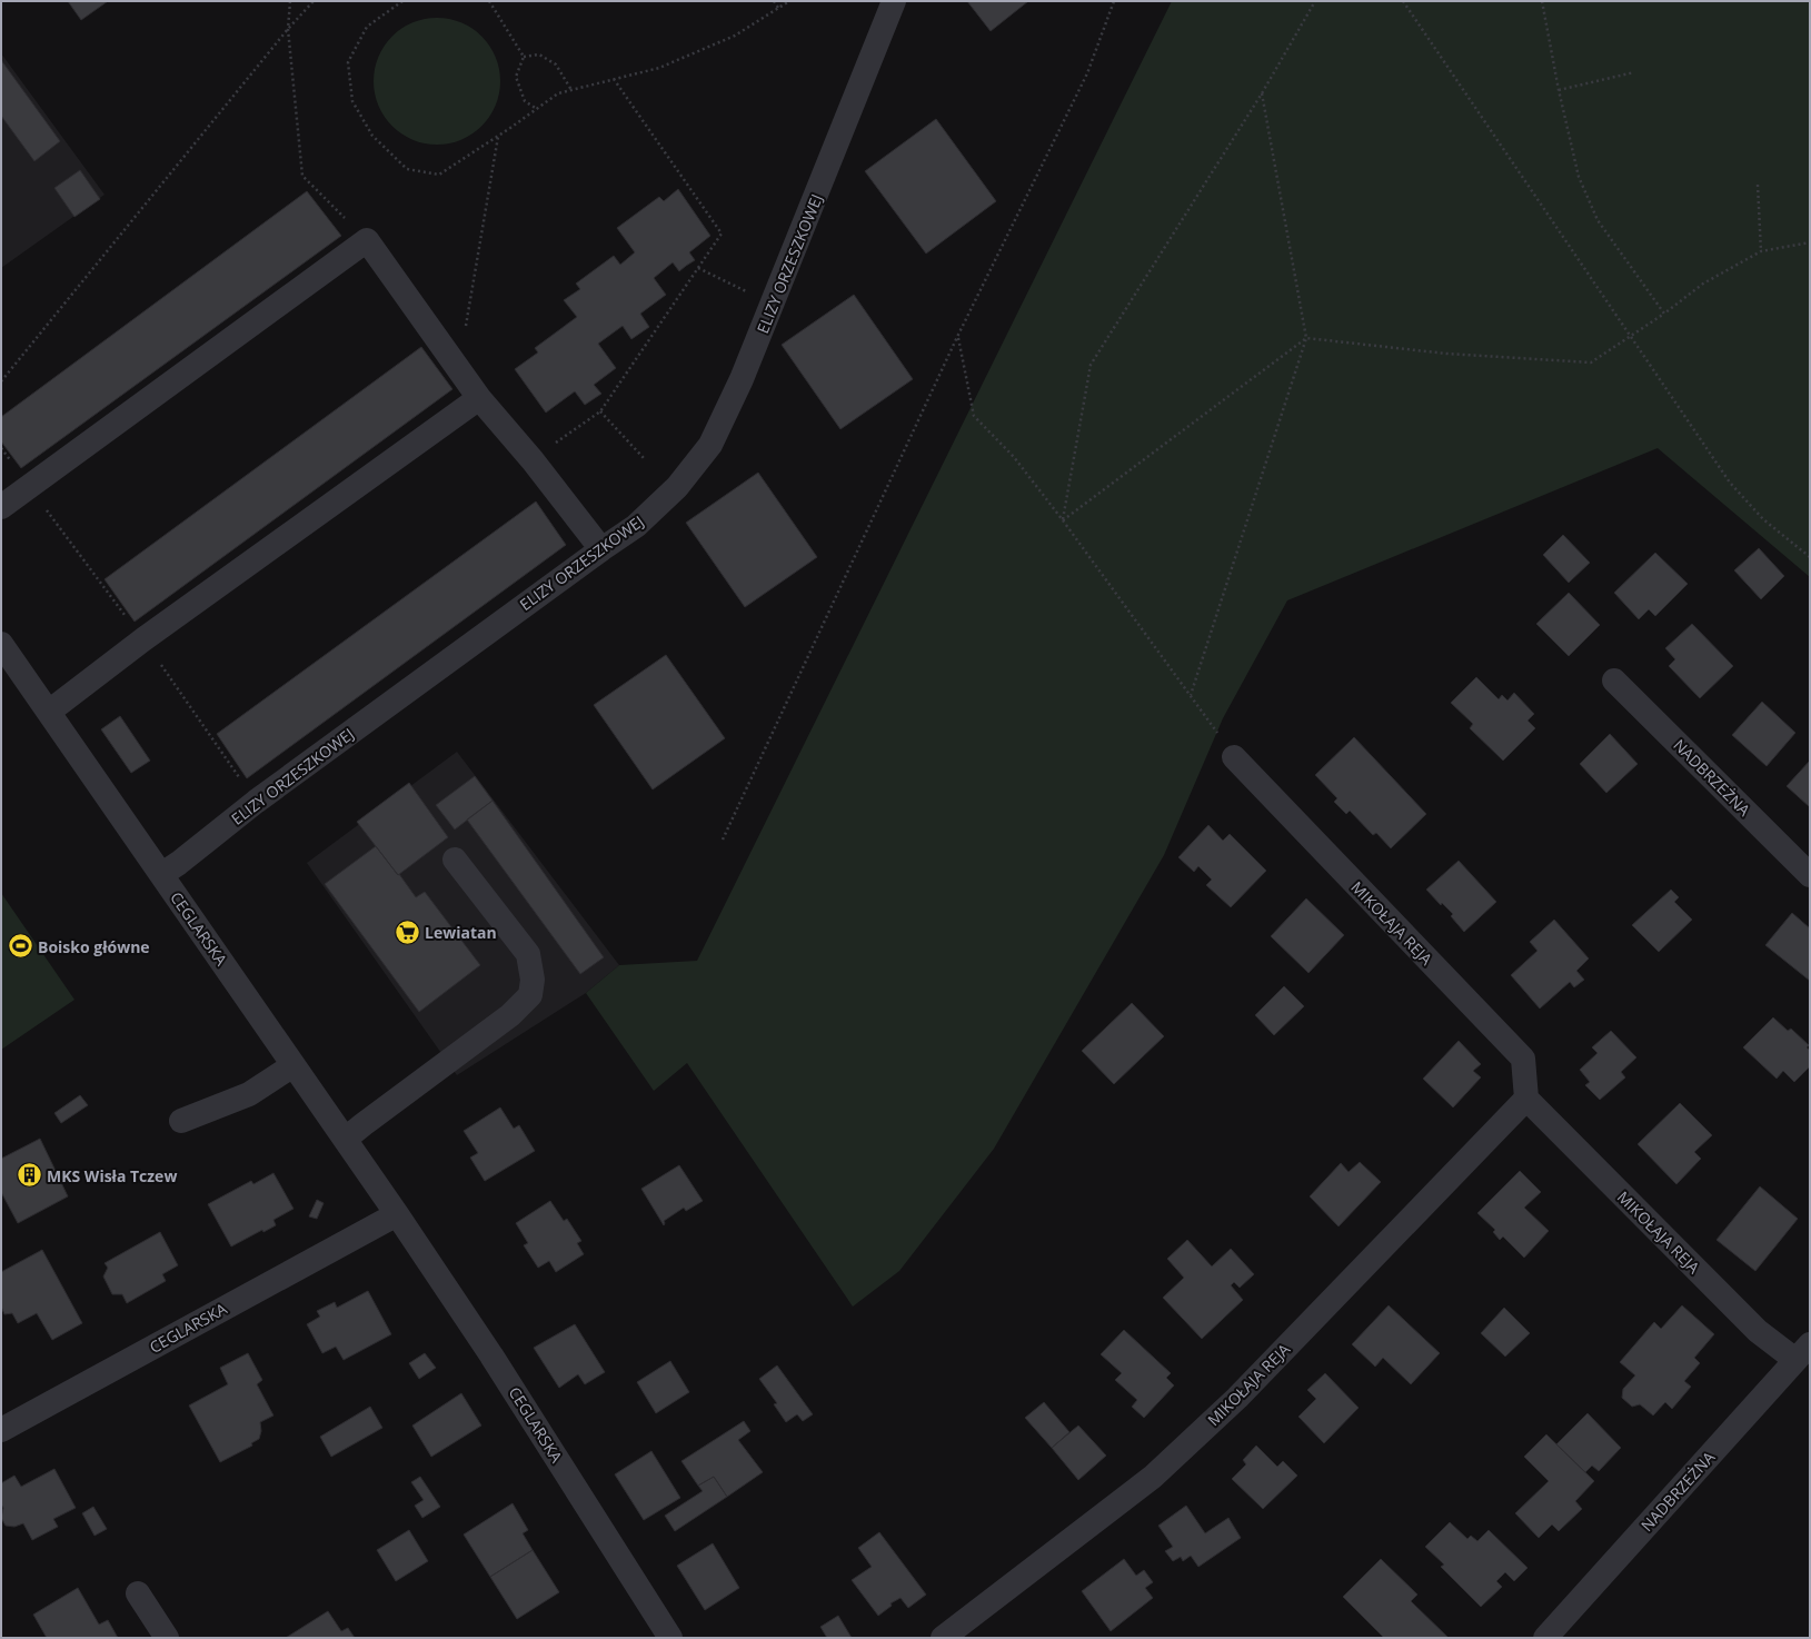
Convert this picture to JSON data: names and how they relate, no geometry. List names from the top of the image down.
{
  "streets": {
    "street": [
      "ELIZY ORZESZKOWEJ",
      "NADBRZEŻNA",
      "MIKOŁAJA REJA",
      "CEGLARSKA"
    ]
  },
  "crossings": [
    ["ELIZY ORZESZKOWEJ", "CEGLARSKA"],
    ["NADBRZEŻNA", "MIKOŁAJA REJA"]
  ],
  "places": {
    "supermarket": ["Lewiatan"],
    "sports": ["Boisko główne"],
    "building": ["MKS Wisła Tczew"]
  }
}
